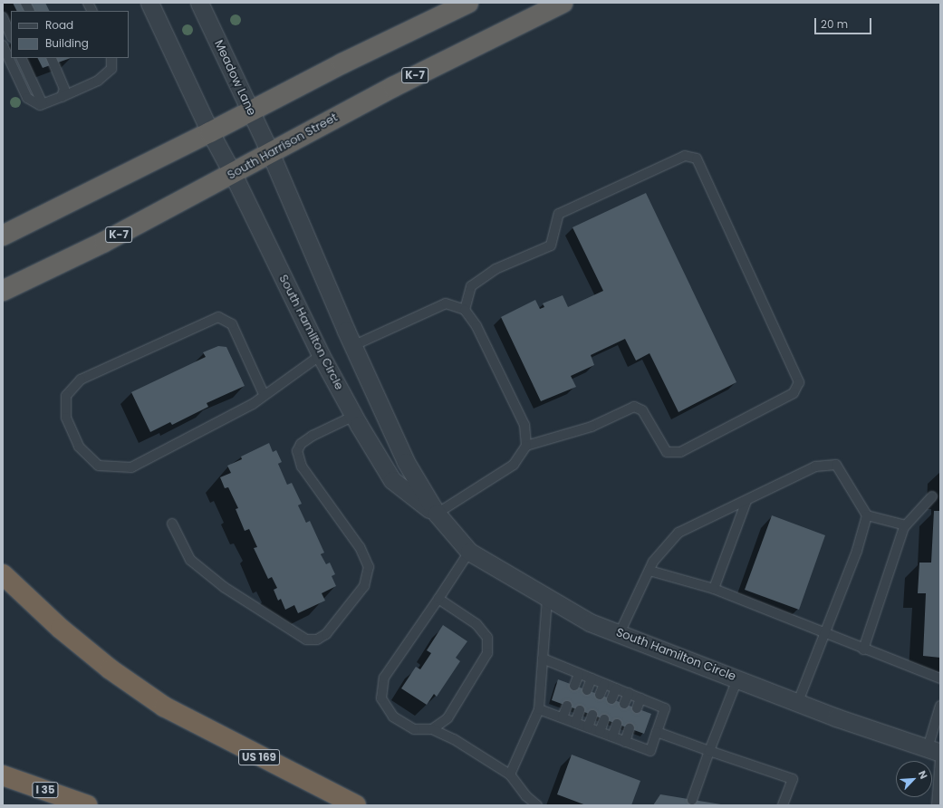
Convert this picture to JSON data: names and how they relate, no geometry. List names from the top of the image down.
{
  "streets": {
    "highway": [
      "K-7",
      "South Harrison Street",
      "US 169",
      "I 35"
    ],
    "street": ["Meadow Lane", "South Hamilton Circle"]
  },
  "crossings": [
    ["Meadow Lane", "South Harrison Street"],
    ["Meadow Lane", "South Hamilton Circle"],
    ["South Harrison Street", "South Hamilton Circle"]
  ],
  "legend": ["Road", "Building"],
  "scale_bar": "20 m",
  "north": "top right"
}
